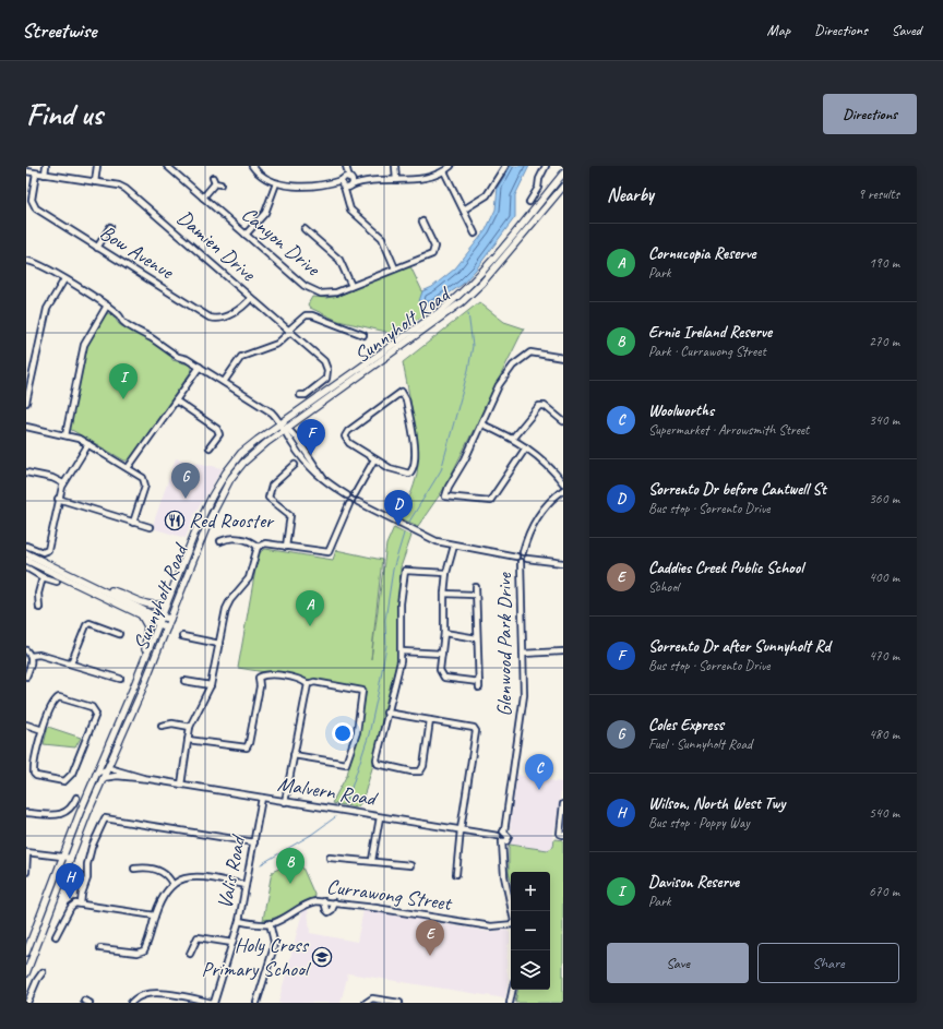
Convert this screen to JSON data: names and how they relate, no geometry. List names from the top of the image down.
{
  "streets": {
    "main road": ["Sunnyholt Road"],
    "street": [
      "Canyon Drive",
      "Damien Drive",
      "Bow Avenue",
      "Glenwood Park Drive",
      "Malvern Road",
      "Valis Road",
      "Currawong Street"
    ]
  },
  "crossings": [
    ["Damien Drive", "Bow Avenue"],
    ["Sunnyholt Road", "Malvern Road"],
    ["Malvern Road", "Valis Road"],
    ["Valis Road", "Currawong Street"]
  ],
  "places": {
    "restaurant": ["Red Rooster"],
    "school or university": ["Holy Cross Primary School"]
  },
  "page": {
    "header": "Streetwise",
    "nav": ["Map", "Directions", "Saved"],
    "buttons": [
      "Directions",
      ["Save", "Share"]
    ],
    "title": "Find us",
    "heading": ["Nearby", "9 results"],
    "list": [
      {
        "mark": "A",
        "name": "Cornucopia Reserve",
        "note": "Park",
        "value": "190 m"
      },
      {
        "mark": "B",
        "name": "Ernie Ireland Reserve",
        "note": "Park · Currawong Street",
        "value": "270 m"
      },
      {
        "mark": "C",
        "name": "Woolworths",
        "note": "Supermarket · Arrowsmith Street",
        "value": "340 m"
      },
      {
        "mark": "D",
        "name": "Sorrento Dr before Cantwell St",
        "note": "Bus stop · Sorrento Drive",
        "value": "360 m"
      },
      {
        "mark": "E",
        "name": "Caddies Creek Public School",
        "note": "School",
        "value": "400 m"
      },
      {
        "mark": "F",
        "name": "Sorrento Dr after Sunnyholt Rd",
        "note": "Bus stop · Sorrento Drive",
        "value": "470 m"
      },
      {
        "mark": "G",
        "name": "Coles Express",
        "note": "Fuel · Sunnyholt Road",
        "value": "480 m"
      },
      {
        "mark": "H",
        "name": "Wilson, North West Twy",
        "note": "Bus stop · Poppy Way",
        "value": "540 m"
      },
      {
        "mark": "I",
        "name": "Davison Reserve",
        "note": "Park",
        "value": "670 m"
      }
    ],
    "pins": [
      "I",
      "F",
      "G",
      "D",
      "A",
      "C",
      "B",
      "H",
      "E"
    ],
    "map_buttons": ["+", "−"]
  }
}
